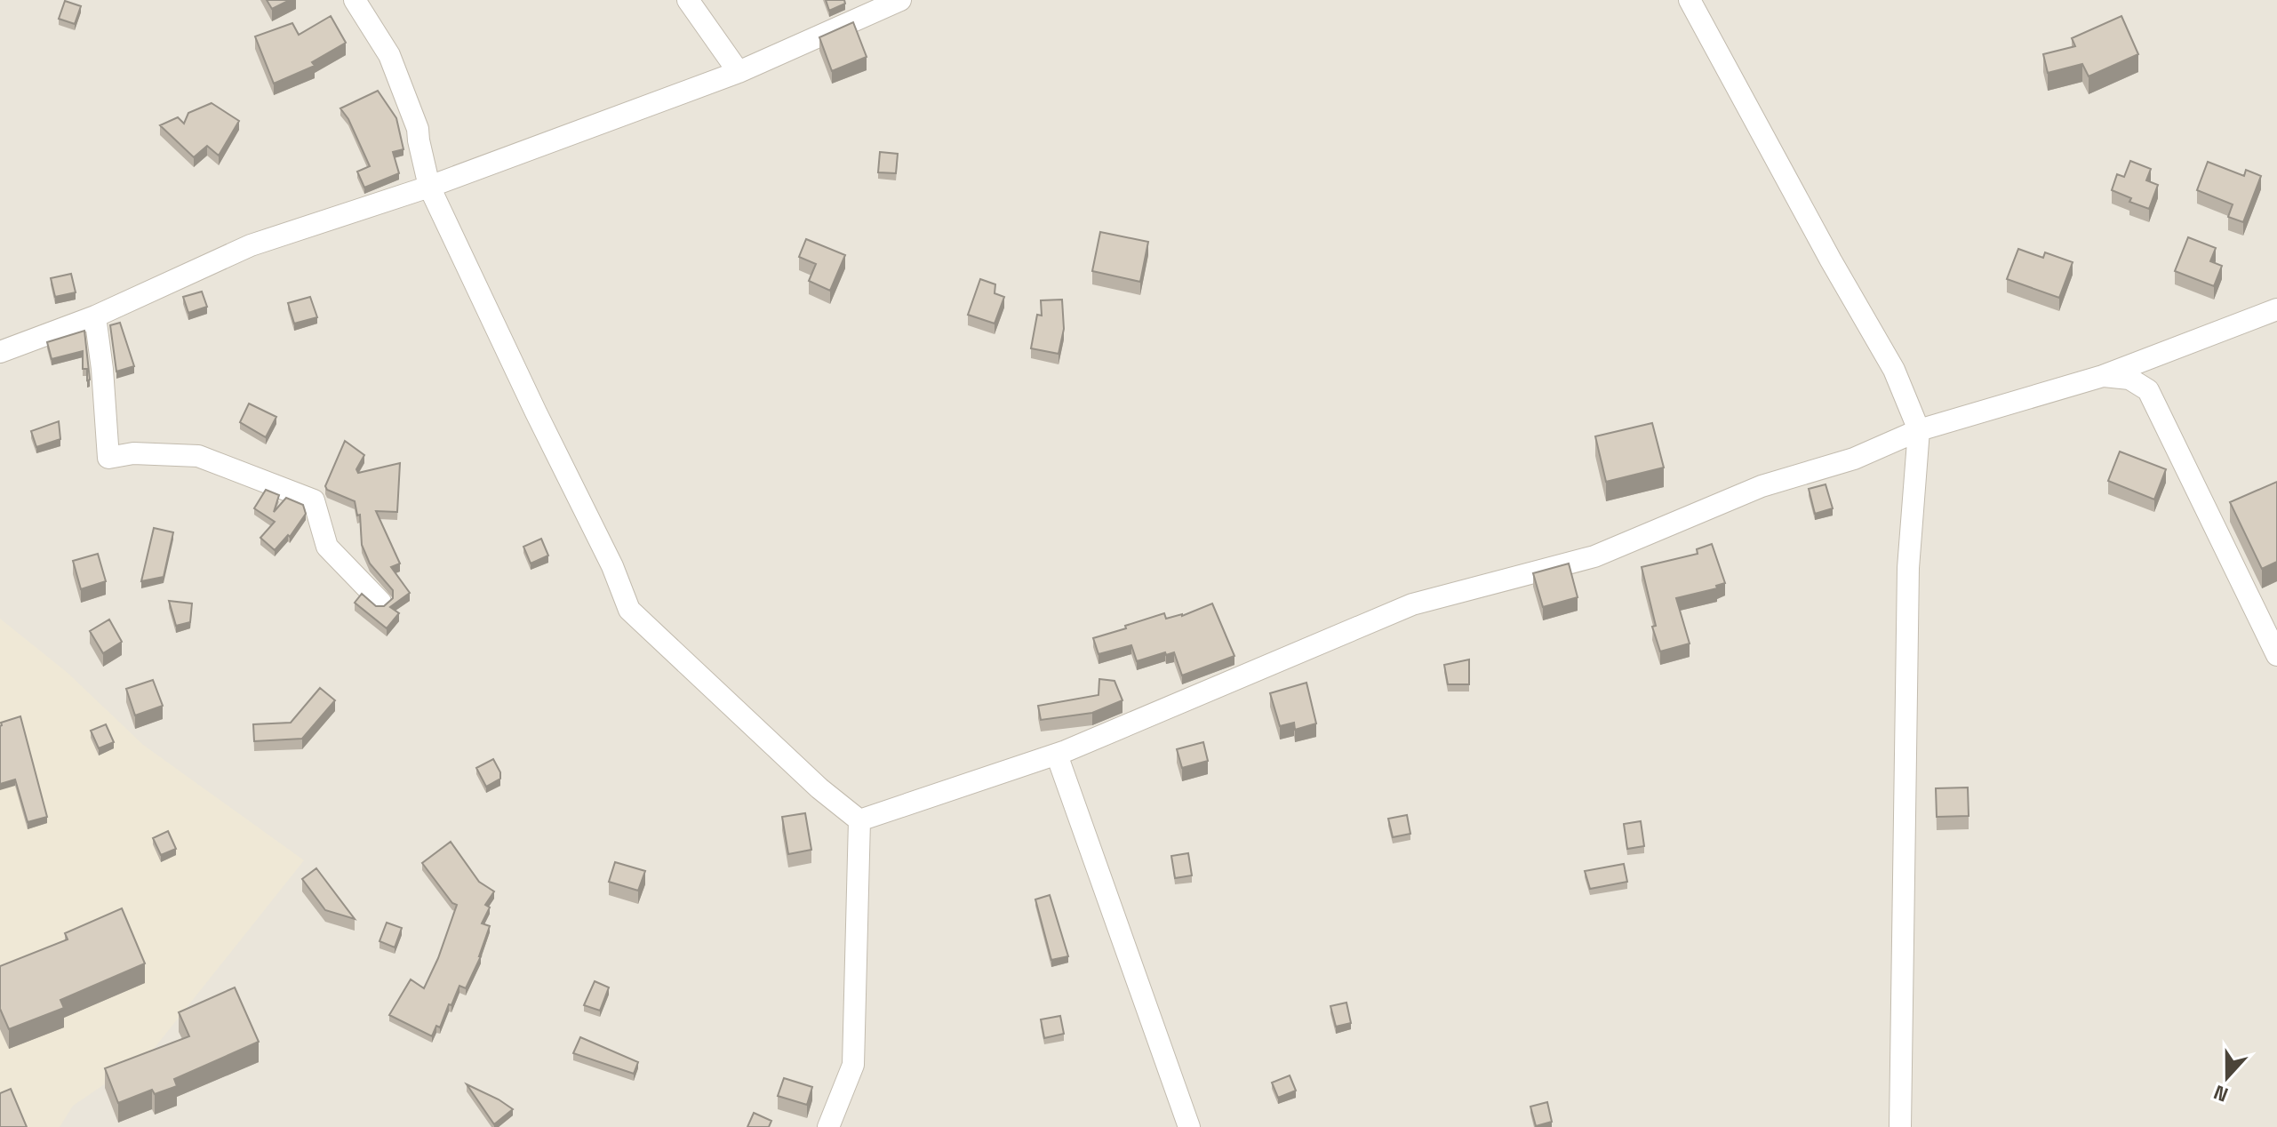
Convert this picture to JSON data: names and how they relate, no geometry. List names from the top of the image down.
{
  "north": "bottom"
}
